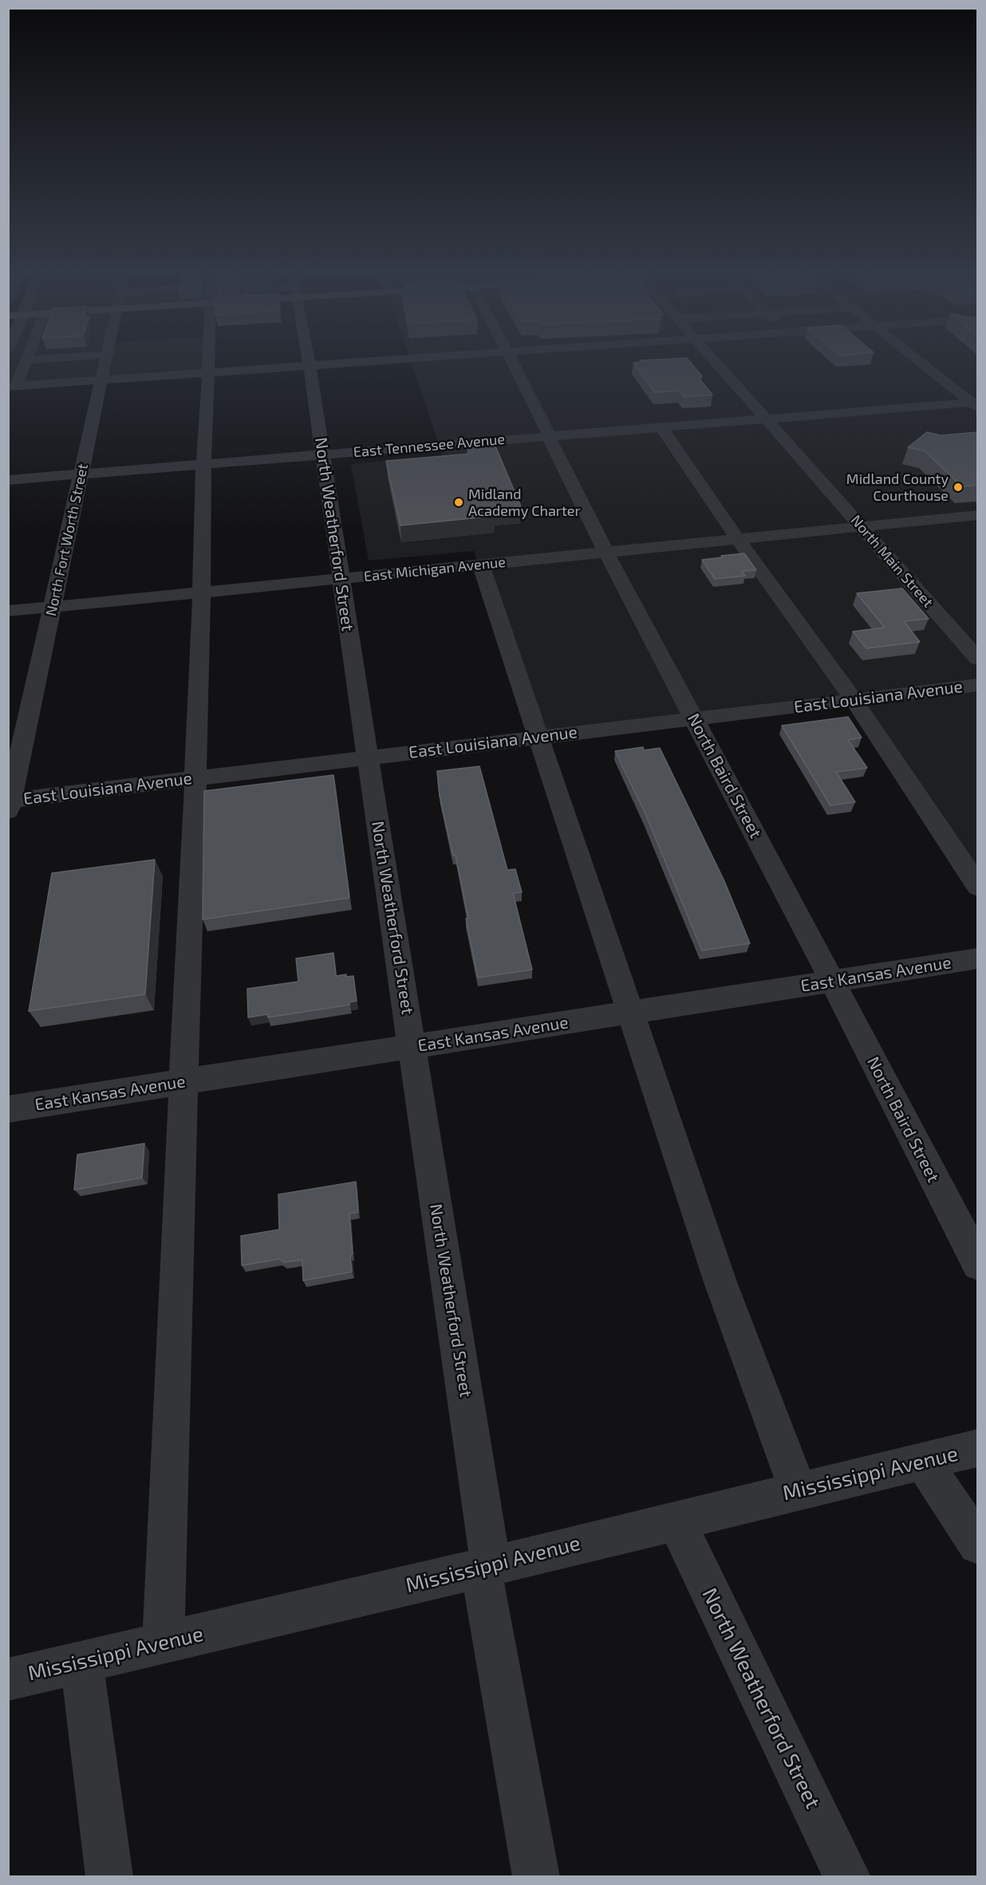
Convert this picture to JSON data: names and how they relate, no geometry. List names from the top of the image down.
{
  "streets": {
    "street": [
      "East Tennessee Avenue",
      "North Weatherford Street",
      "North Fort Worth Street",
      "North Main Street",
      "East Michigan Avenue",
      "East Louisiana Avenue",
      "North Baird Street",
      "East Kansas Avenue",
      "Mississippi Avenue"
    ]
  },
  "crossings": [
    ["East Tennessee Avenue", "North Weatherford Street"],
    ["East Tennessee Avenue", "North Fort Worth Street"],
    ["East Tennessee Avenue", "North Main Street"],
    ["East Tennessee Avenue", "North Baird Street"],
    ["North Weatherford Street", "East Michigan Avenue"],
    ["North Weatherford Street", "East Louisiana Avenue"],
    ["North Weatherford Street", "East Kansas Avenue"],
    ["North Weatherford Street", "Mississippi Avenue"],
    ["North Fort Worth Street", "East Michigan Avenue"],
    ["North Fort Worth Street", "East Louisiana Avenue"],
    ["North Main Street", "East Michigan Avenue"],
    ["East Michigan Avenue", "North Baird Street"],
    ["East Louisiana Avenue", "North Baird Street"],
    ["North Baird Street", "East Kansas Avenue"]
  ],
  "places": ["Midland County Courthouse", "Midland Academy Charter"]
}
